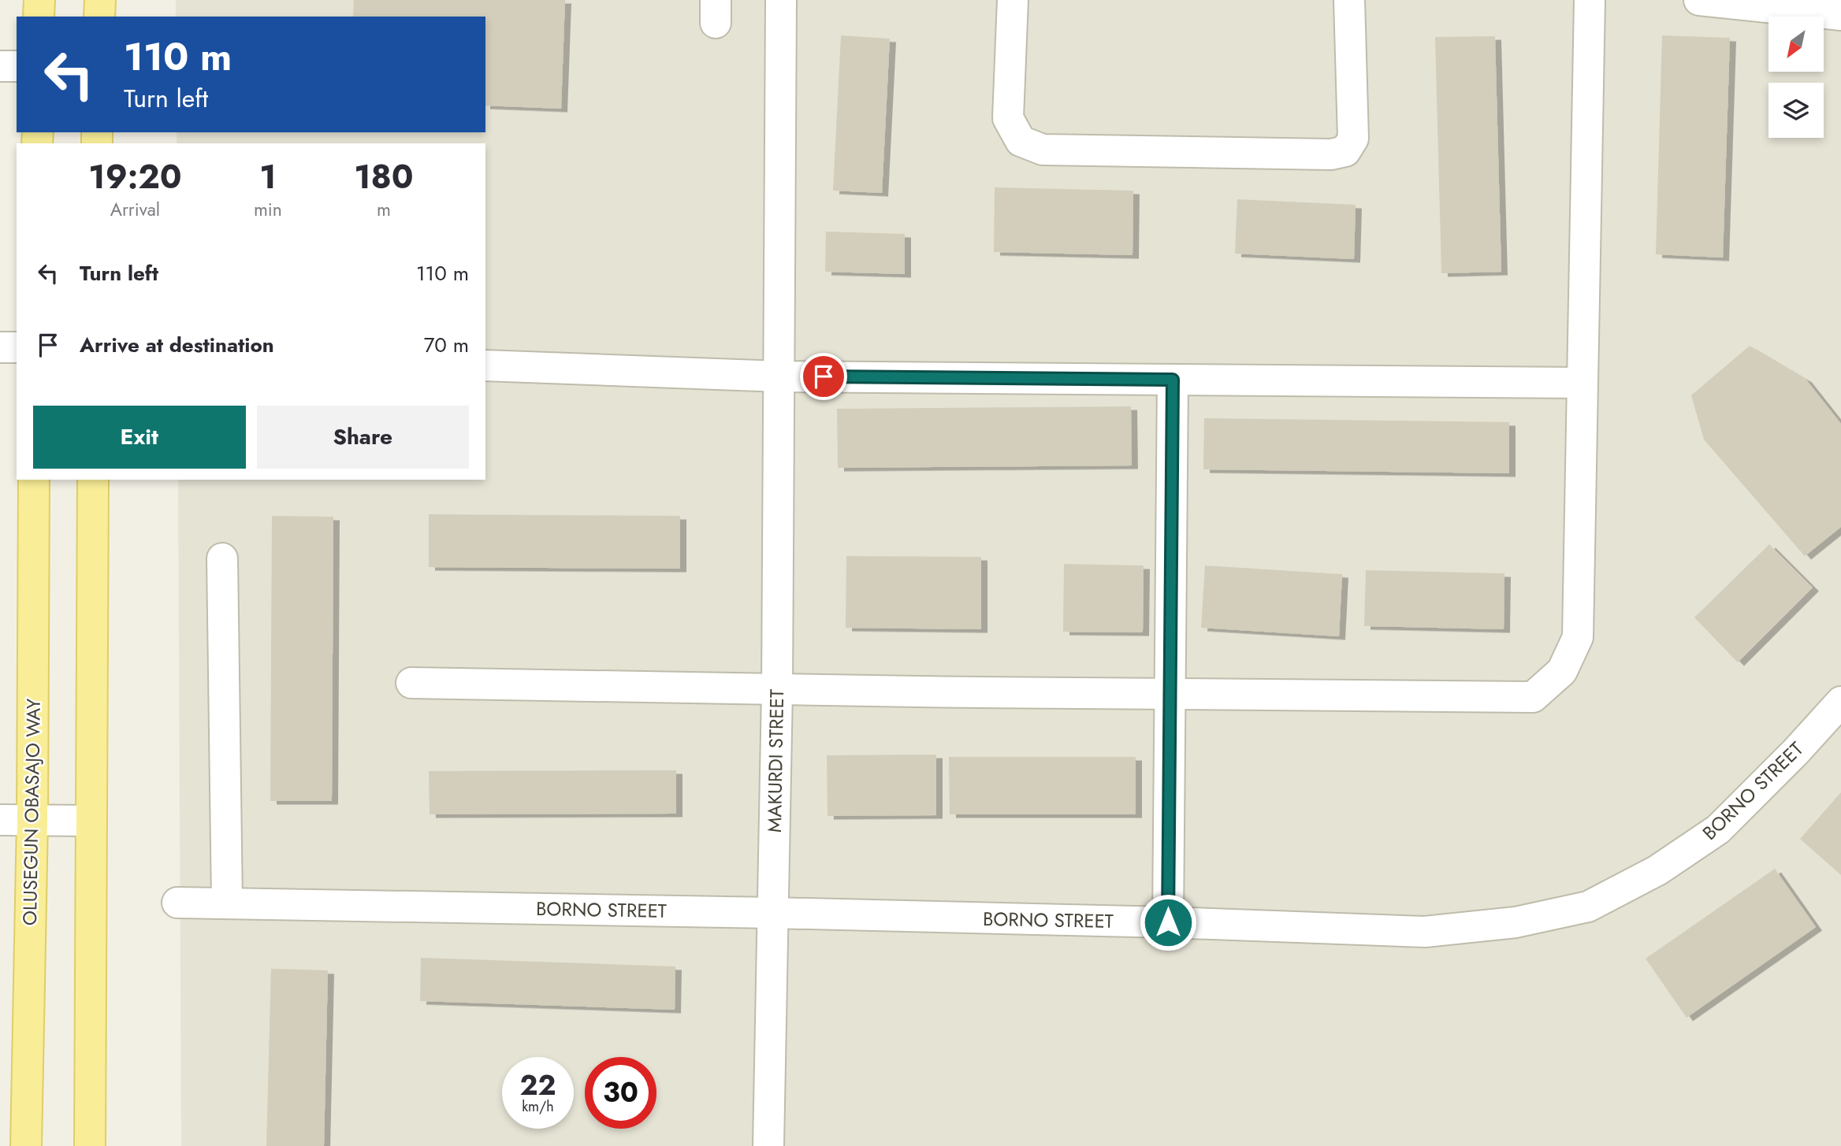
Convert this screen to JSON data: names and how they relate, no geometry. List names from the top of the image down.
{
  "streets": {
    "main road": ["OLUSEGUN OBASAJO WAY"],
    "street": ["MAKURDI STREET", "BORNO STREET"]
  },
  "crossings": [
    ["MAKURDI STREET", "BORNO STREET"]
  ],
  "north": "bottom left",
  "page": {
    "turn": ["110 m", "Turn left"],
    "eta": [
      "19:20",
      "Arrival",
      "1",
      "min",
      "180",
      "m"
    ],
    "list": [
      {
        "name": "Turn left",
        "value": "110 m"
      },
      {
        "name": "Arrive at destination",
        "value": "70 m"
      }
    ],
    "buttons": ["Exit", "Share"],
    "speed": "22 km/h",
    "limit": "30"
  }
}
